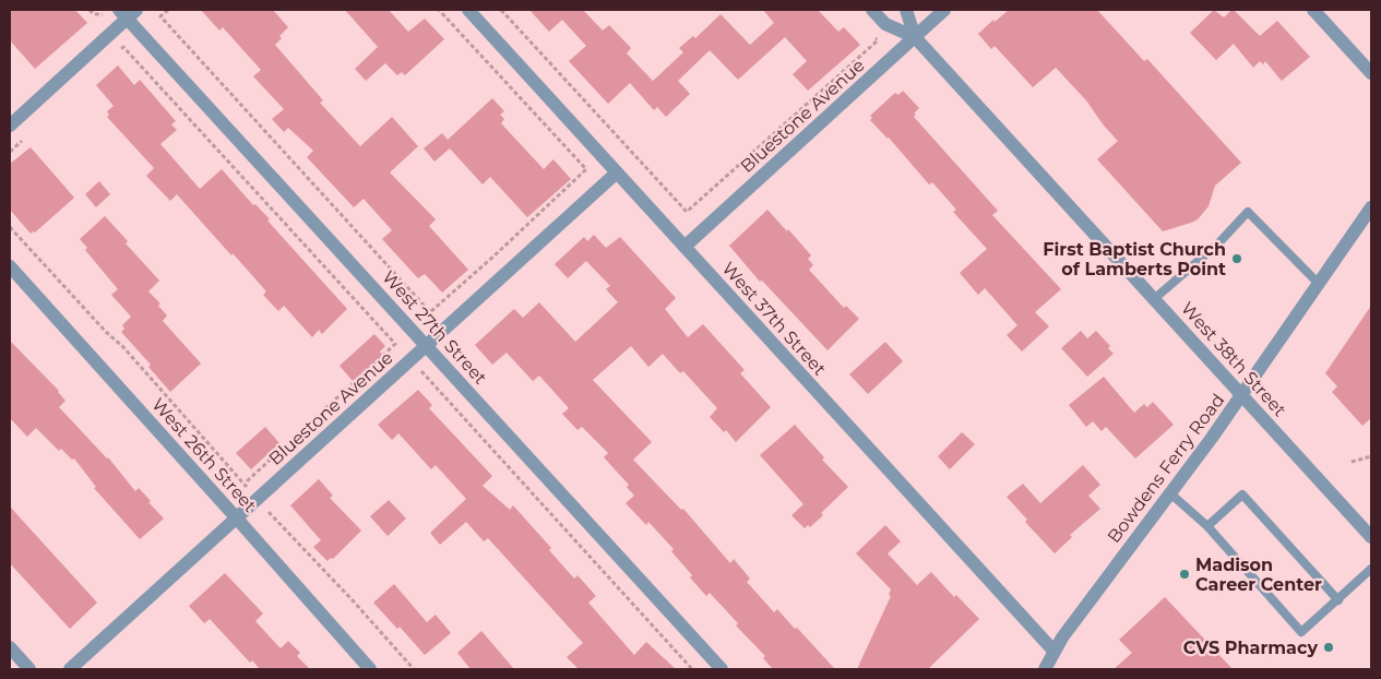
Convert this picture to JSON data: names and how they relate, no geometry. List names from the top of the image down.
{
  "streets": {
    "street": [
      "Bluestone Avenue",
      "West 37th Street",
      "West 27th Street",
      "West 38th Street",
      "West 26th Street",
      "Bowdens Ferry Road"
    ]
  },
  "crossings": [
    ["Bluestone Avenue", "West 37th Street"],
    ["Bluestone Avenue", "West 27th Street"],
    ["Bluestone Avenue", "West 38th Street"],
    ["Bluestone Avenue", "West 26th Street"],
    ["West 37th Street", "Bowdens Ferry Road"],
    ["West 38th Street", "Bowdens Ferry Road"]
  ],
  "places": ["First Baptist Church of Lamberts Point", "Madison Career Center", "CVS Pharmacy"]
}
